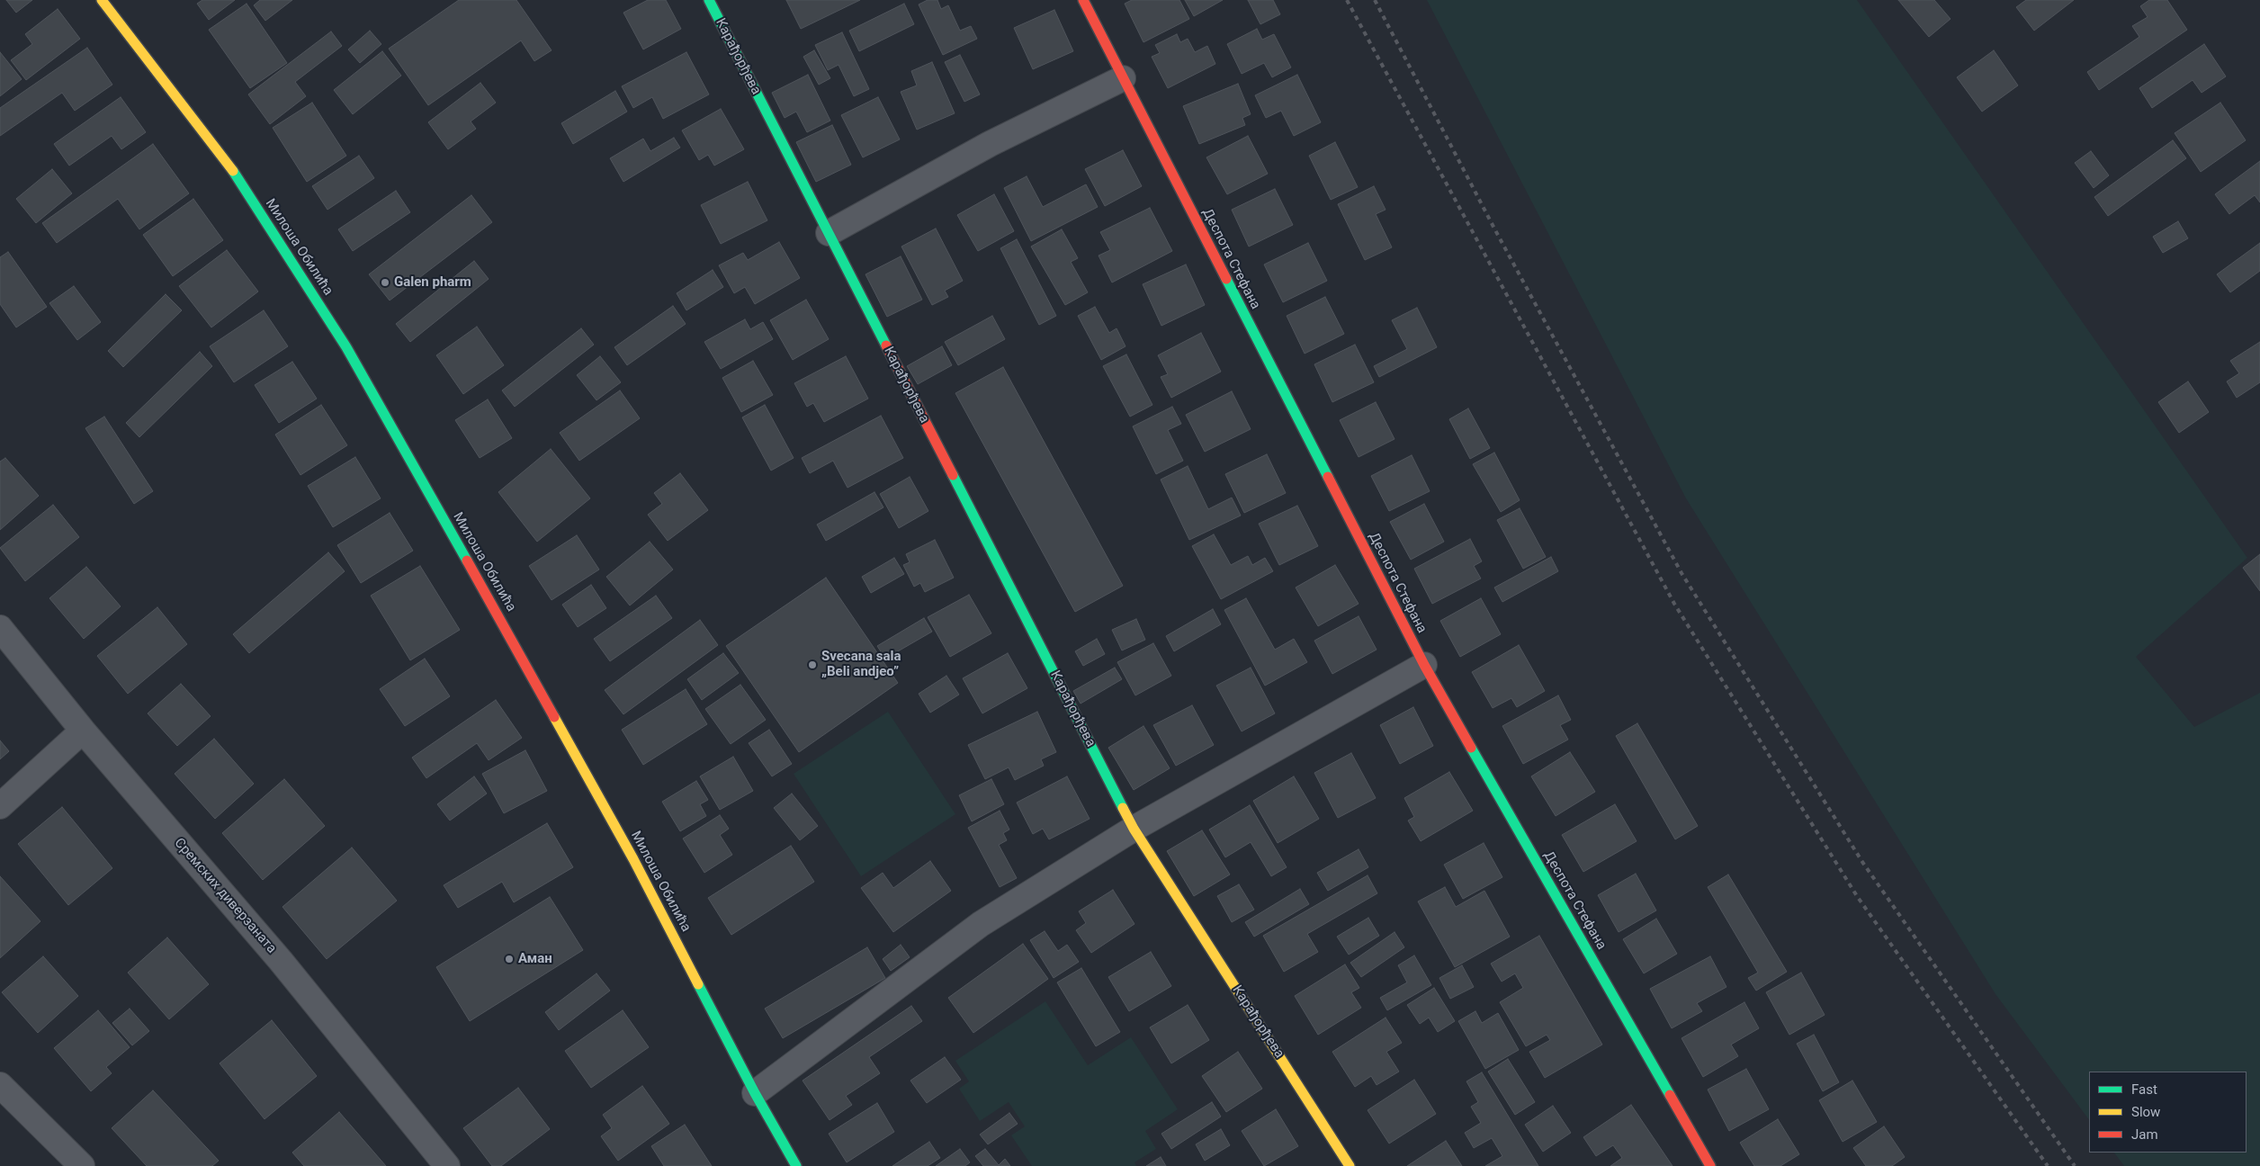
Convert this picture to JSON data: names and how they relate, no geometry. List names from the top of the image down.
{
  "streets": {
    "street": [
      "Карађорђева",
      "Милоша Обилића",
      "Деспота Стефана",
      "Сремских диверзаната"
    ]
  },
  "places": ["Galen pharm", "Svecana sala „Beli andjeo”", "Аман"],
  "legend": ["Fast", "Slow", "Jam"]
}
